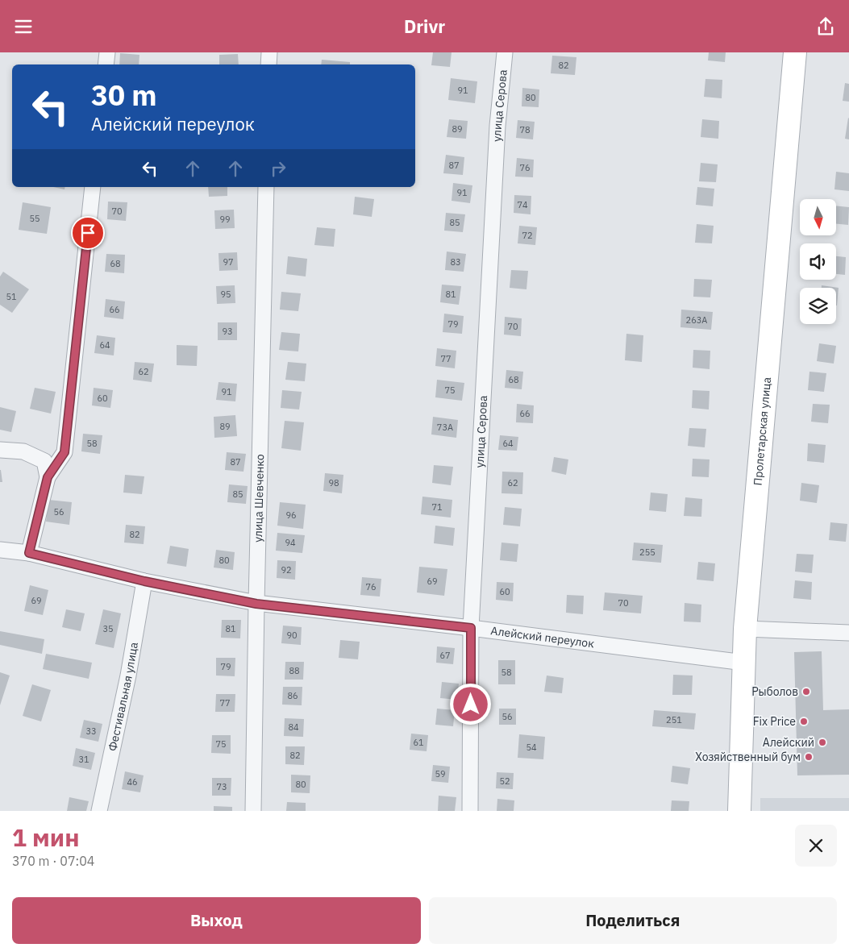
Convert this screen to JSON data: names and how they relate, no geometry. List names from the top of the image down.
{
  "streets": {
    "main road": ["Пролетарская улица"],
    "street": [
      "улица Серова",
      "улица Шевченко",
      "Алейский переулок",
      "Фестивальная улица"
    ]
  },
  "crossings": [
    ["улица Серова", "Алейский переулок"],
    ["Пролетарская улица", "Алейский переулок"],
    ["улица Шевченко", "Алейский переулок"],
    ["Алейский переулок", "Фестивальная улица"]
  ],
  "places": [
    "Рыболов",
    "Fix Price",
    "Алейский",
    "Хозяйственный бум"
  ],
  "house_numbers": [
    "82",
    "91",
    "80",
    "89",
    "78",
    "87",
    "76",
    "91",
    "74",
    "70",
    "55",
    "99",
    "85",
    "72",
    "97",
    "83",
    "68",
    "95",
    "81",
    "51",
    "66",
    "263А",
    "79",
    "70",
    "93",
    "64",
    "77",
    "62",
    "68",
    "75",
    "91",
    "60",
    "66",
    "89",
    "73А",
    "58",
    "64",
    "87",
    "98",
    "62",
    "85",
    "71",
    "56",
    "96",
    "82",
    "94",
    "255",
    "80",
    "92",
    "69",
    "76",
    "60",
    "69",
    "70",
    "35",
    "81",
    "90",
    "67",
    "79",
    "88",
    "58",
    "86",
    "77",
    "56",
    "251",
    "84",
    "33",
    "61",
    "75",
    "54",
    "82",
    "31",
    "59",
    "52",
    "46",
    "80",
    "73"
  ],
  "north": "bottom",
  "page": {
    "header": "Drivr",
    "turn": ["30 m", "Алейский переулок"],
    "heading": ["1 мин", "370 m · 07:04"],
    "buttons": ["Выход", "Поделиться"]
  }
}
